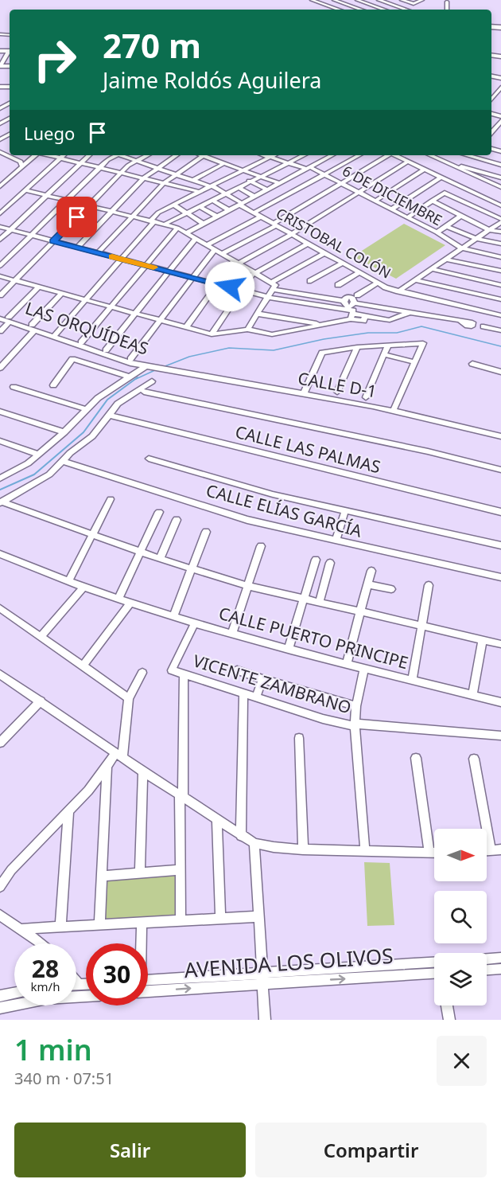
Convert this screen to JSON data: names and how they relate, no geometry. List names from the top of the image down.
{
  "streets": {
    "street": [
      "6 DE DICIEMBRE",
      "CRISTOBAL COLÓN",
      "LAS ORQUÍDEAS",
      "CALLE D-1",
      "CALLE LAS PALMAS",
      "CALLE ELÍAS GARCÍA",
      "CALLE PUERTO PRINCIPE",
      "VICENTE ZAMBRANO",
      "AVENIDA LOS OLIVOS"
    ]
  },
  "crossings": [
    ["LAS ORQUÍDEAS", "CALLE D-1"],
    ["CALLE PUERTO PRINCIPE", "VICENTE ZAMBRANO"]
  ],
  "north": "right",
  "page": {
    "turn": ["270 m", "Jaime Roldós Aguilera"],
    "then": "Luego",
    "speed": "28 km/h",
    "limit": "30",
    "heading": ["1 min", "340 m · 07:51"],
    "buttons": ["Salir", "Compartir"]
  }
}
